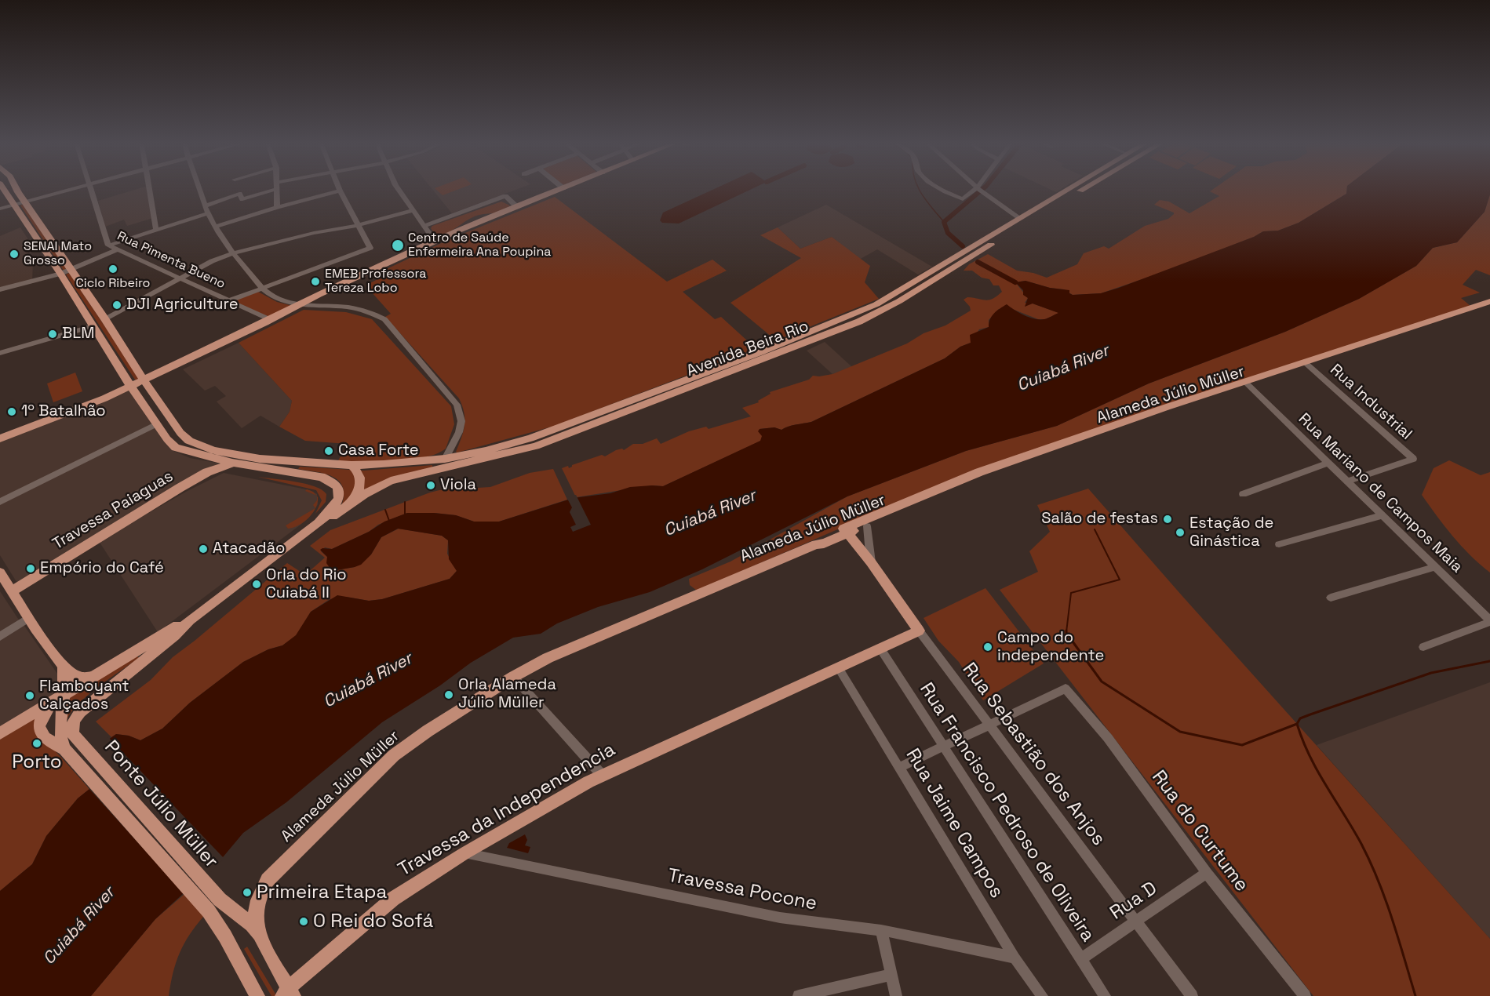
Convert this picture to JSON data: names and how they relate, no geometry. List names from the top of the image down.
{
  "streets": {
    "main road": [
      "Avenida Beira Rio",
      "Alameda Júlio Müller",
      "Travessa Paiaguas",
      "Rua Sebastião dos Anjos",
      "Ponte Júlio Müller",
      "Travessa da Independencia"
    ],
    "street": [
      "Rua Pimenta Bueno",
      "Rua Industrial",
      "Rua Mariano de Campos Maia",
      "Rua Francisco Pedroso de Oliveira",
      "Rua Jaime Campos",
      "Rua do Curtume",
      "Travessa Pocone",
      "Rua D"
    ]
  },
  "crossings": [
    ["Avenida Beira Rio", "Travessa Paiaguas"],
    ["Alameda Júlio Müller", "Rua Industrial"],
    ["Alameda Júlio Müller", "Rua Mariano de Campos Maia"],
    ["Alameda Júlio Müller", "Rua Sebastião dos Anjos"],
    ["Rua Industrial", "Rua Mariano de Campos Maia"],
    ["Rua Sebastião dos Anjos", "Travessa da Independencia"],
    ["Rua Sebastião dos Anjos", "Rua do Curtume"],
    ["Rua Sebastião dos Anjos", "Rua D"],
    ["Travessa da Independencia", "Rua Francisco Pedroso de Oliveira"],
    ["Travessa da Independencia", "Rua Jaime Campos"],
    ["Travessa da Independencia", "Travessa Pocone"],
    ["Rua Francisco Pedroso de Oliveira", "Rua D"],
    ["Rua Jaime Campos", "Travessa Pocone"],
    ["Rua do Curtume", "Rua D"]
  ],
  "water": ["Cuiabá River"],
  "places": [
    "Centro de Saúde Enfermeira Ana Poupina",
    "SENAI Mato Grosso",
    "Ciclo Ribeiro",
    "EMEB Professora Tereza Lobo",
    "DJI Agriculture",
    "BLM",
    "1º Batalhão",
    "Casa Forte",
    "Viola",
    "Salão de festas",
    "Estação de Ginástica",
    "Atacadão",
    "Empório do Café",
    "Orla do Rio Cuiabá II",
    "Campo do independente",
    "Orla Alameda Júlio Müller",
    "Flamboyant Calçados",
    "Porto",
    "Primeira Etapa",
    "O Rei do Sofá"
  ]
}
